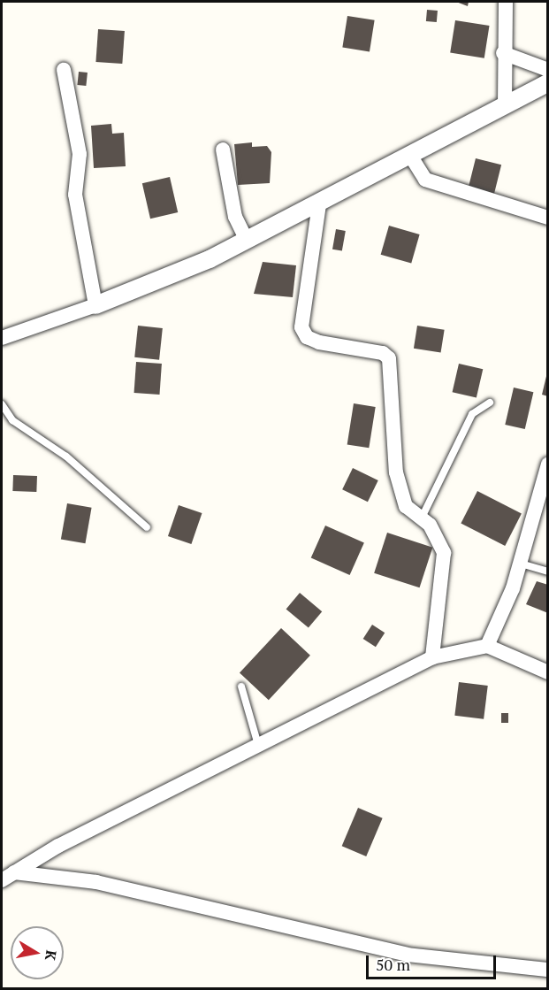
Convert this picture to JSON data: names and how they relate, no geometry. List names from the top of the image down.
{
  "scale_bar": "50 m",
  "north": "right"
}
